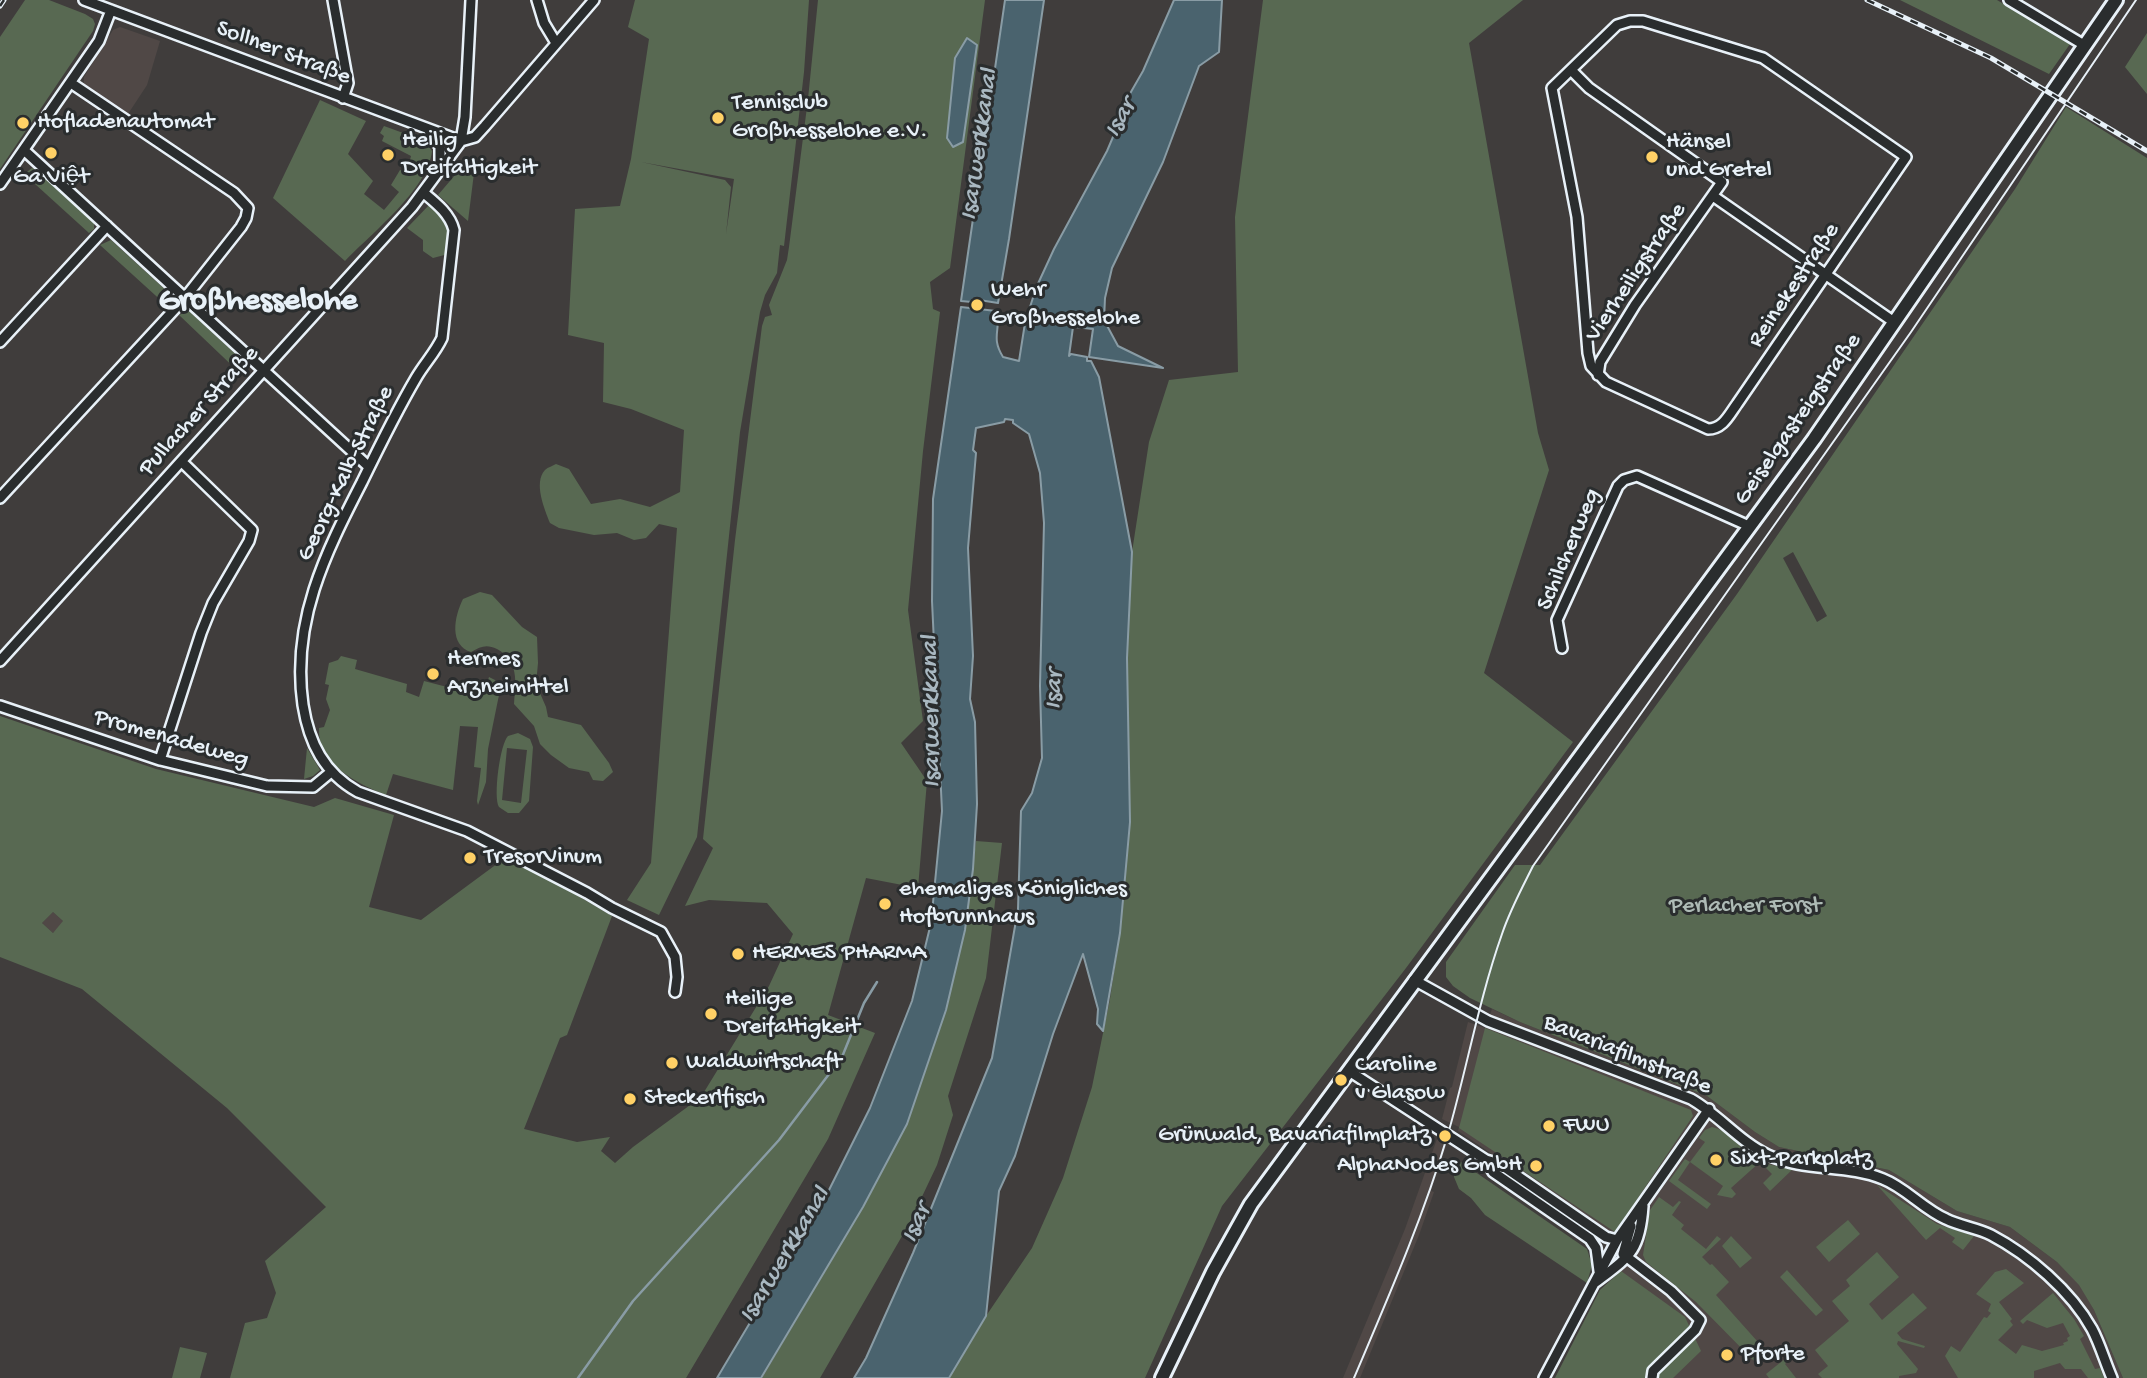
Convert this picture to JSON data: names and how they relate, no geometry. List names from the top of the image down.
{
  "streets": {
    "main road": ["Geiselgasteigstraße"],
    "street": [
      "Sollner Straße",
      "Vierheiligstraße",
      "Reinekestraße",
      "Pullacher Straße",
      "Georg-Kalb-Straße",
      "Schilcherweg",
      "Promenadeweg",
      "Bavariafilmstraße"
    ]
  },
  "crossings": [
    ["Sollner Straße", "Pullacher Straße"],
    ["Vierheiligstraße", "Reinekestraße"],
    ["Pullacher Straße", "Georg-Kalb-Straße"],
    ["Geiselgasteigstraße", "Schilcherweg"],
    ["Geiselgasteigstraße", "Bavariafilmstraße"],
    ["Georg-Kalb-Straße", "Promenadeweg"]
  ],
  "districts": ["Großhesselohe"],
  "water": ["Isar", "Isarwerkkanal"],
  "parks": ["Perlacher Forst"],
  "places": [
    "Tennisclub Großhesselohe e.V.",
    "Hofladenautomat",
    "Ga Việt",
    "Heilig Dreifaltigkeit",
    "Hänsel und Gretel",
    "Wehr Großhesselohe",
    "Hermes Arzneimittel",
    "TresorVinum",
    "ehemaliges Königliches Hofbrunnhaus",
    "HERMES PHARMA",
    "Heilige Dreifaltigkeit",
    "Waldwirtschaft",
    "Caroline v Glasow",
    "Steckerlfisch",
    "FWU",
    "Grünwald, Bavariafilmplatz",
    "Sixt-Parkplatz",
    "AlphaNodes GmbH",
    "Pforte"
  ]
}
